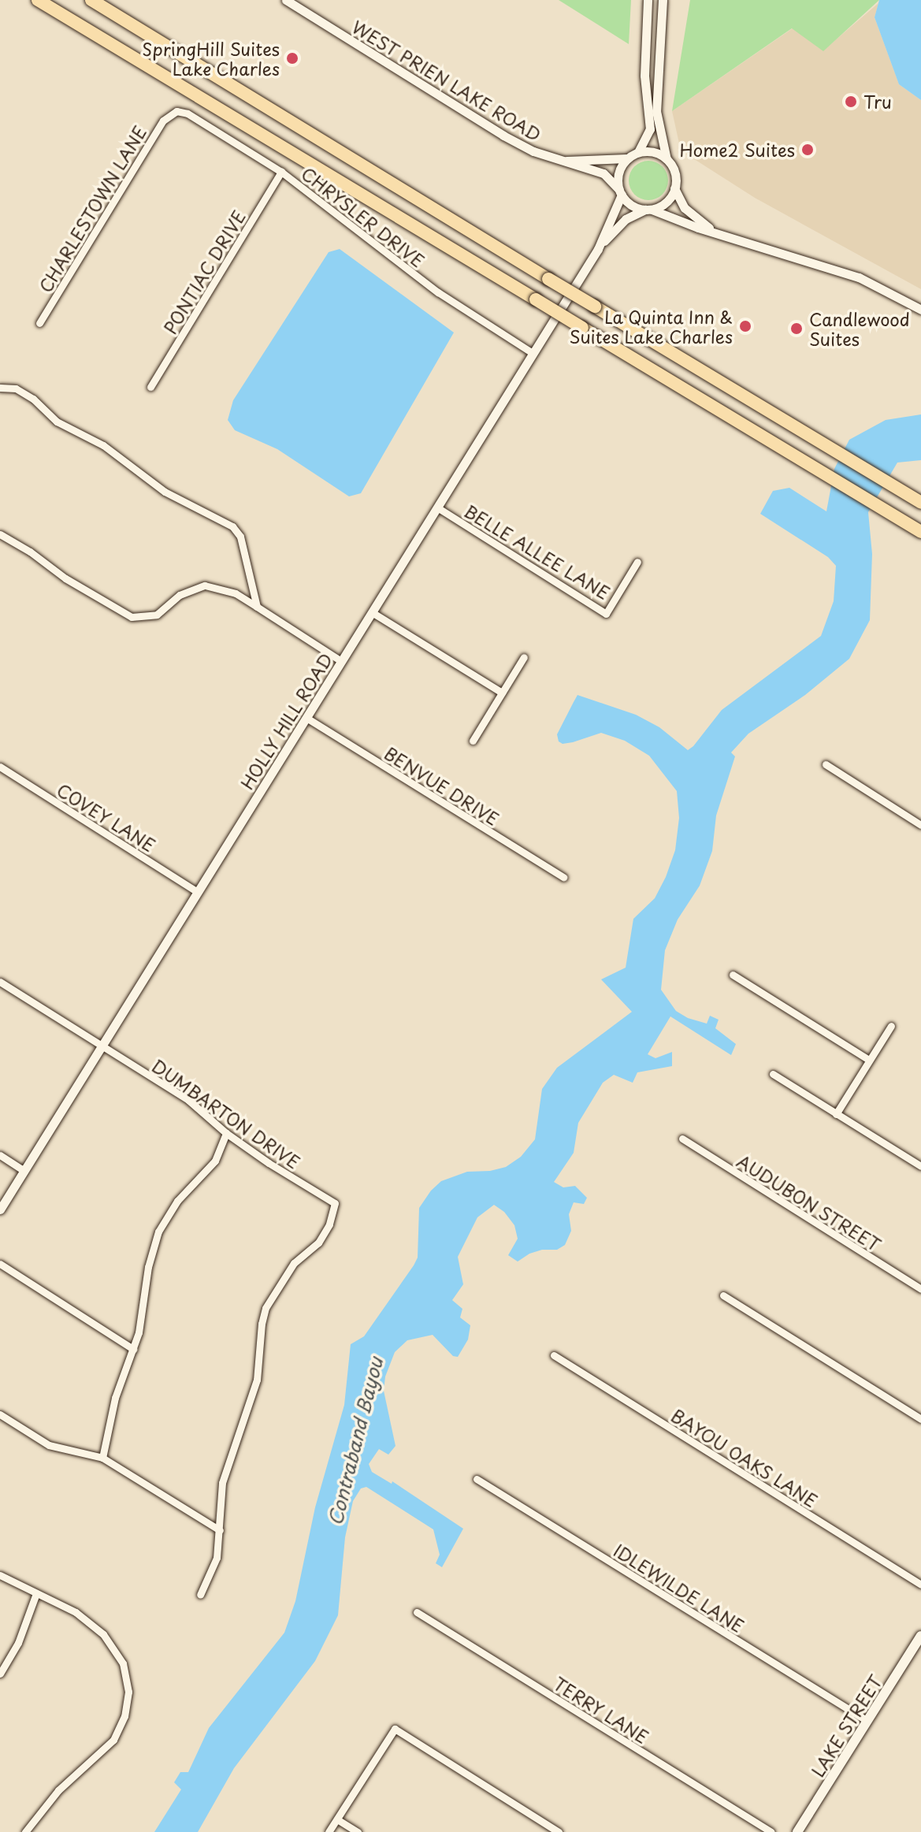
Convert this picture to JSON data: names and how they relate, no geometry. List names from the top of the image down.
{
  "streets": {
    "main road": ["LAKE STREET"],
    "street": [
      "WEST PRIEN LAKE ROAD",
      "CHARLESTOWN LANE",
      "CHRYSLER DRIVE",
      "PONTIAC DRIVE",
      "BELLE ALLEE LANE",
      "HOLLY HILL ROAD",
      "BENVUE DRIVE",
      "COVEY LANE",
      "DUMBARTON DRIVE",
      "AUDUBON STREET",
      "BAYOU OAKS LANE",
      "IDLEWILDE LANE",
      "TERRY LANE"
    ]
  },
  "crossings": [
    ["WEST PRIEN LAKE ROAD", "HOLLY HILL ROAD"],
    ["CHARLESTOWN LANE", "CHRYSLER DRIVE"],
    ["CHRYSLER DRIVE", "PONTIAC DRIVE"],
    ["CHRYSLER DRIVE", "HOLLY HILL ROAD"],
    ["BELLE ALLEE LANE", "HOLLY HILL ROAD"],
    ["HOLLY HILL ROAD", "BENVUE DRIVE"],
    ["HOLLY HILL ROAD", "COVEY LANE"],
    ["HOLLY HILL ROAD", "DUMBARTON DRIVE"],
    ["IDLEWILDE LANE", "LAKE STREET"]
  ],
  "water": ["Contraband Bayou"],
  "places": [
    "SpringHill Suites Lake Charles",
    "Tru",
    "Home2 Suites",
    "La Quinta Inn & Suites Lake Charles",
    "Candlewood Suites"
  ]
}
